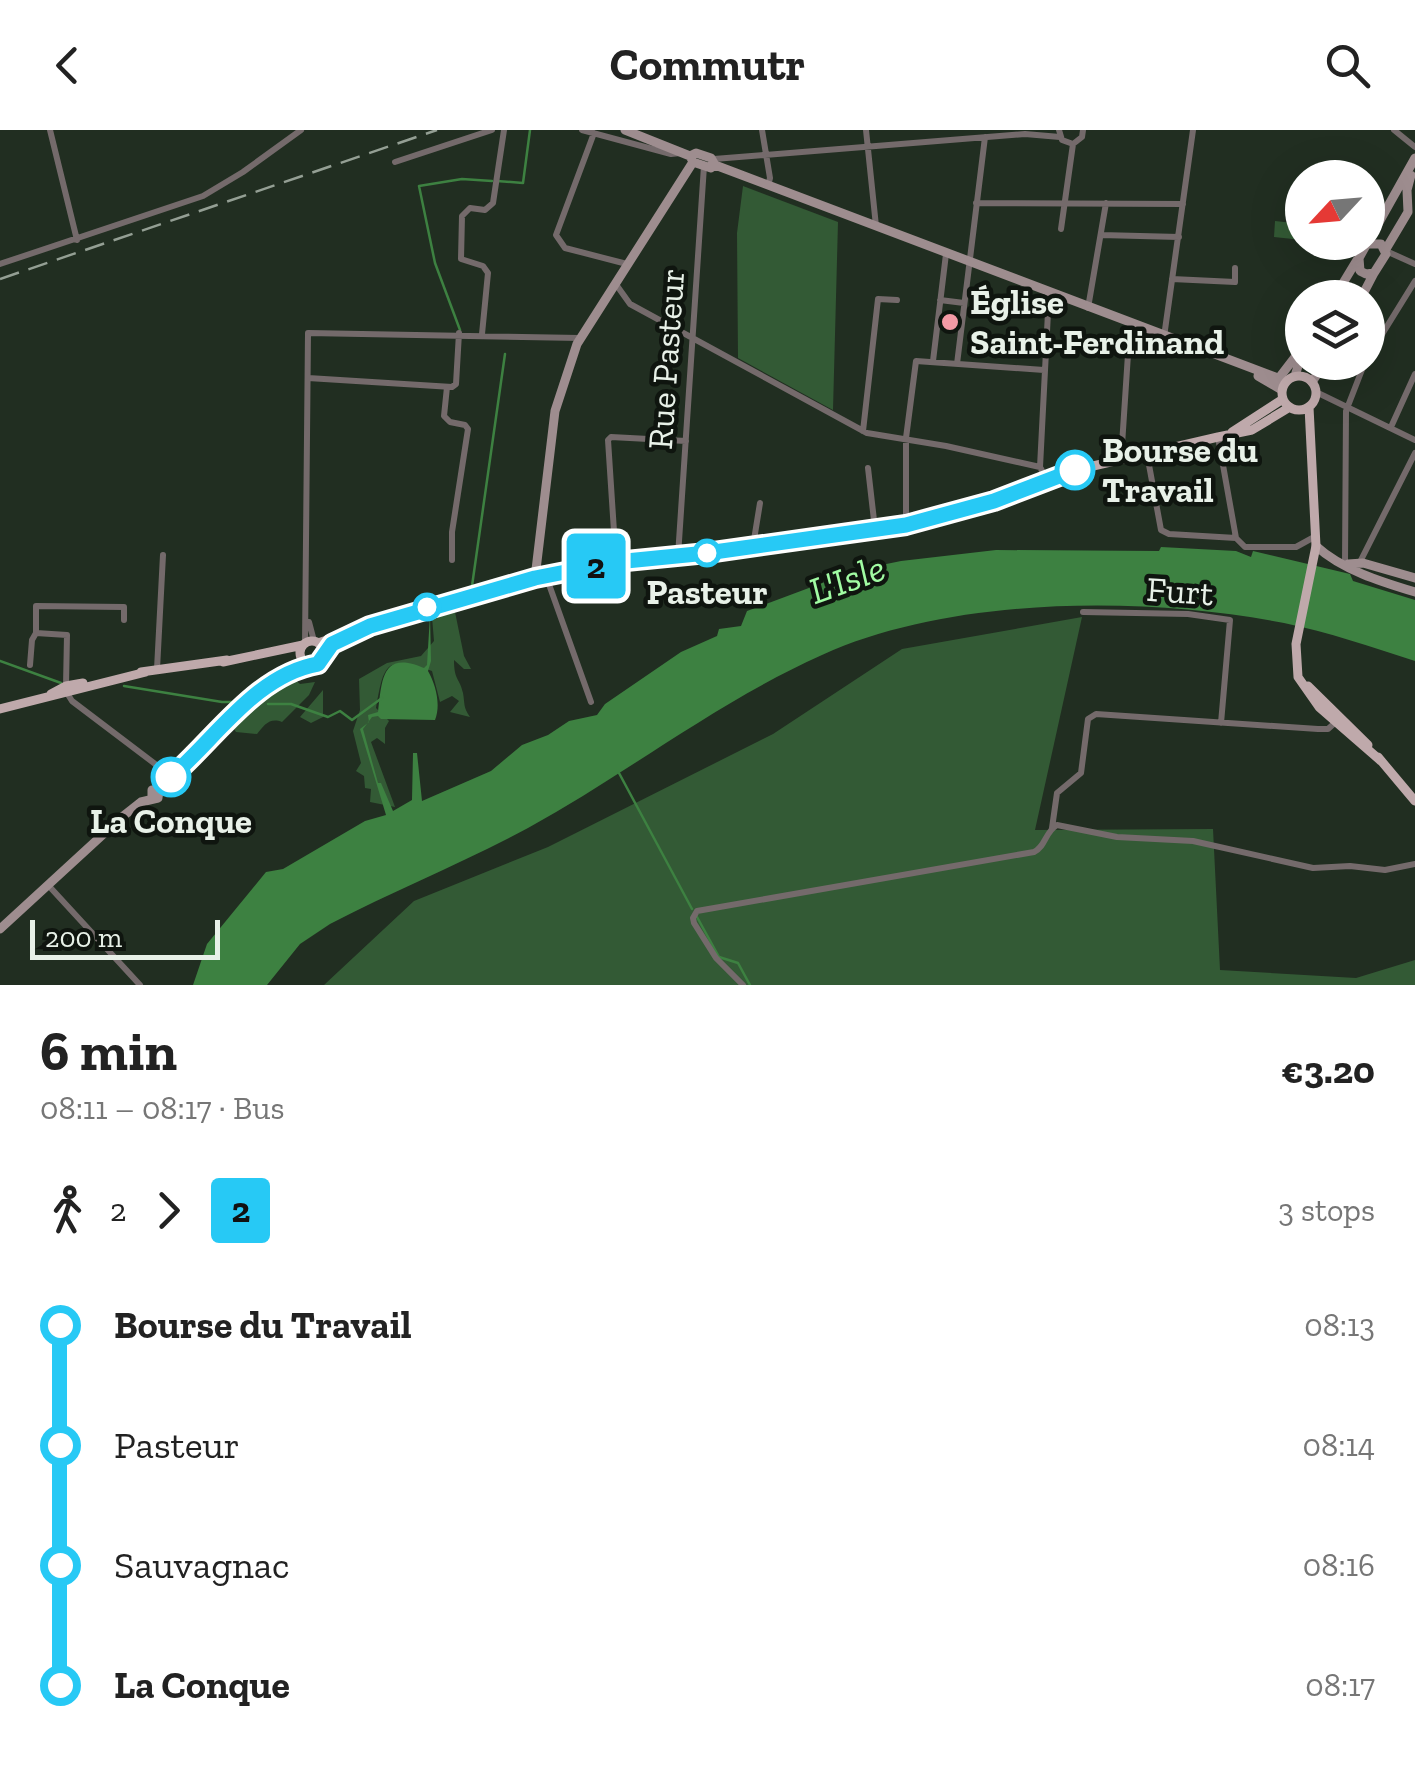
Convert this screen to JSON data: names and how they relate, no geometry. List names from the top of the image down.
{
  "streets": {
    "street": ["Rue Pasteur", "Furt"]
  },
  "water": ["L'Isle"],
  "places": [
    "Église Saint-Ferdinand",
    "Bourse du Travail",
    "Pasteur",
    "La Conque"
  ],
  "lines": ["bus line 2"],
  "scale_bar": "200 m",
  "north": "bottom left",
  "page": {
    "header": "Commutr",
    "on_map": "2",
    "scale": "200 m",
    "heading": ["6 min", "08:11 – 08:17 · Bus", "€3.20"],
    "legs": ["2", "2", "3 stops"],
    "list": [
      {
        "name": "Bourse du Travail",
        "value": "08:13"
      },
      {
        "name": "Pasteur",
        "value": "08:14"
      },
      {
        "name": "Sauvagnac",
        "value": "08:16"
      },
      {
        "name": "La Conque",
        "value": "08:17"
      }
    ]
  }
}
